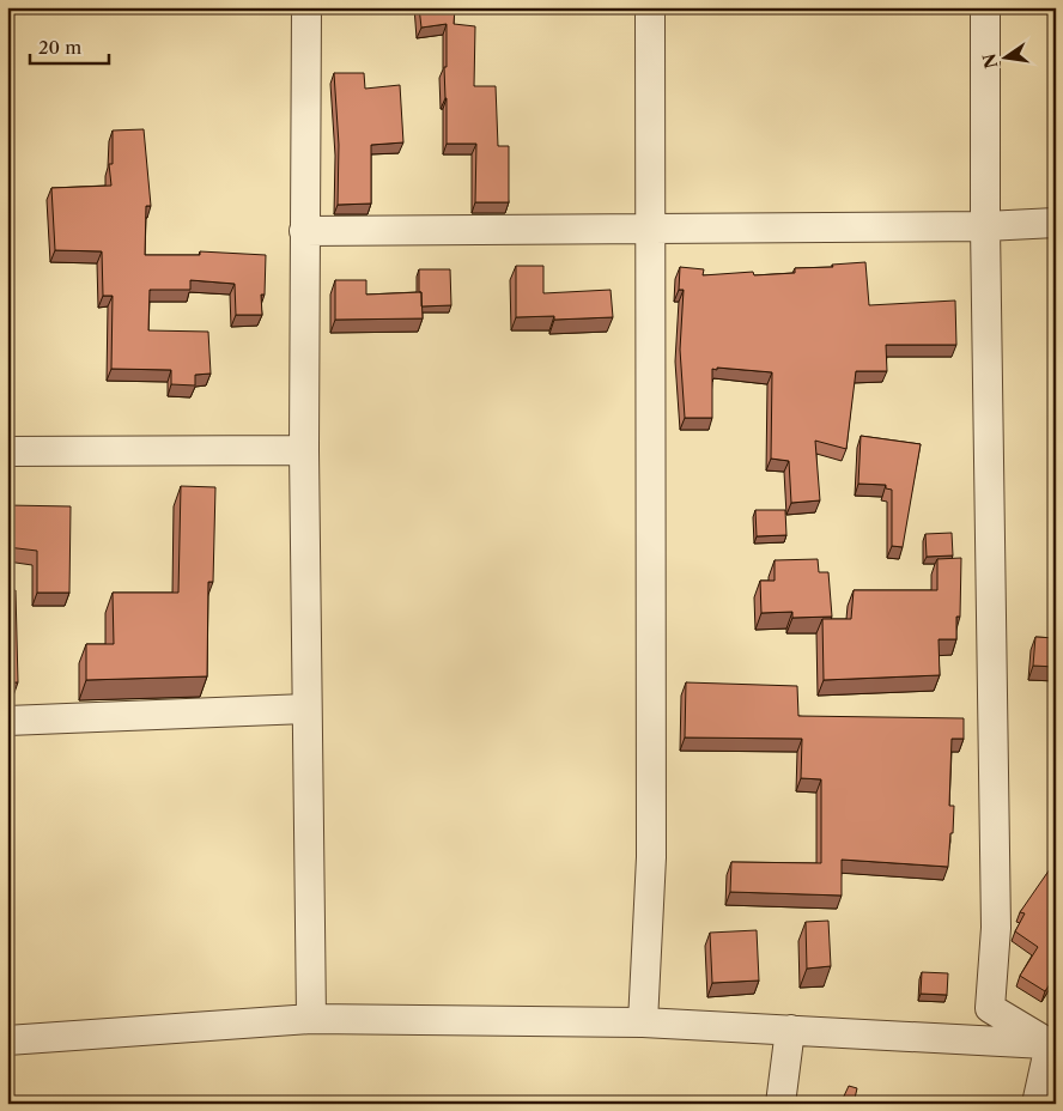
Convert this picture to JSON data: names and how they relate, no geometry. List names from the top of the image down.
{
  "scale_bar": "20 m",
  "north": "left"
}
